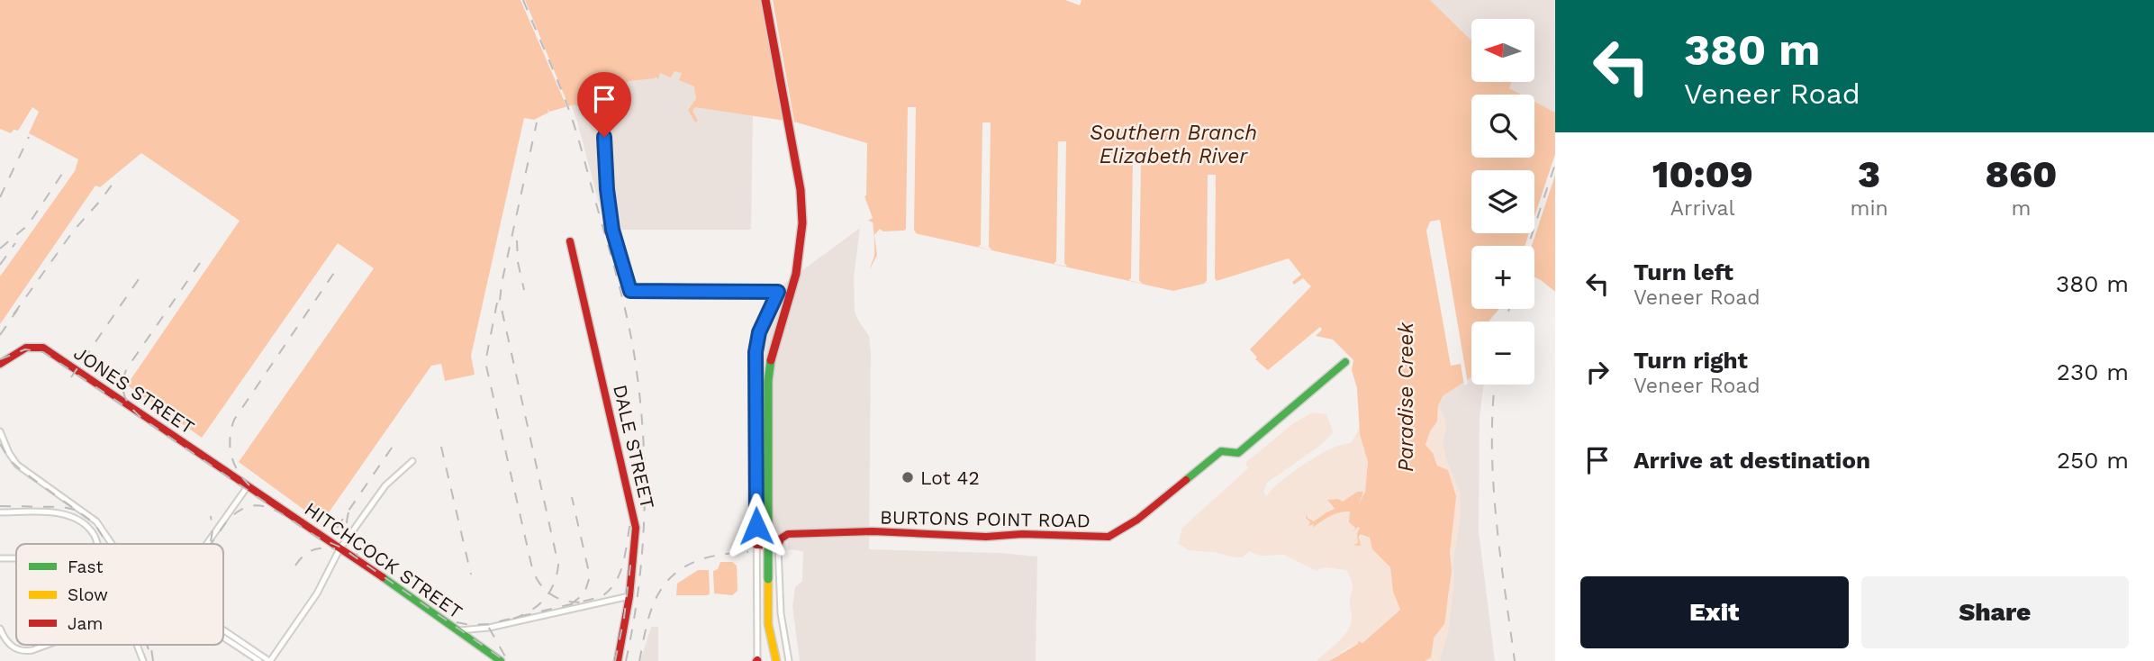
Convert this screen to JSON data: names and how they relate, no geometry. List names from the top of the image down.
{
  "streets": {
    "street": [
      "JONES STREET",
      "DALE STREET",
      "BURTONS POINT ROAD",
      "HITCHCOCK STREET"
    ]
  },
  "crossings": [
    ["JONES STREET", "HITCHCOCK STREET"]
  ],
  "water": ["Southern Branch Elizabeth River", "Paradise Creek"],
  "places": ["Lot 42"],
  "legend": ["Fast", "Slow", "Jam"],
  "north": "left",
  "page": {
    "turn": ["380 m", "Veneer Road"],
    "map_buttons": ["+", "−"],
    "eta": [
      "10:09",
      "Arrival",
      "3",
      "min",
      "860",
      "m"
    ],
    "list": [
      {
        "name": "Turn left",
        "note": "Veneer Road",
        "value": "380 m"
      },
      {
        "name": "Turn right",
        "note": "Veneer Road",
        "value": "230 m"
      },
      {
        "name": "Arrive at destination",
        "value": "250 m"
      }
    ],
    "buttons": ["Exit", "Share"]
  }
}
